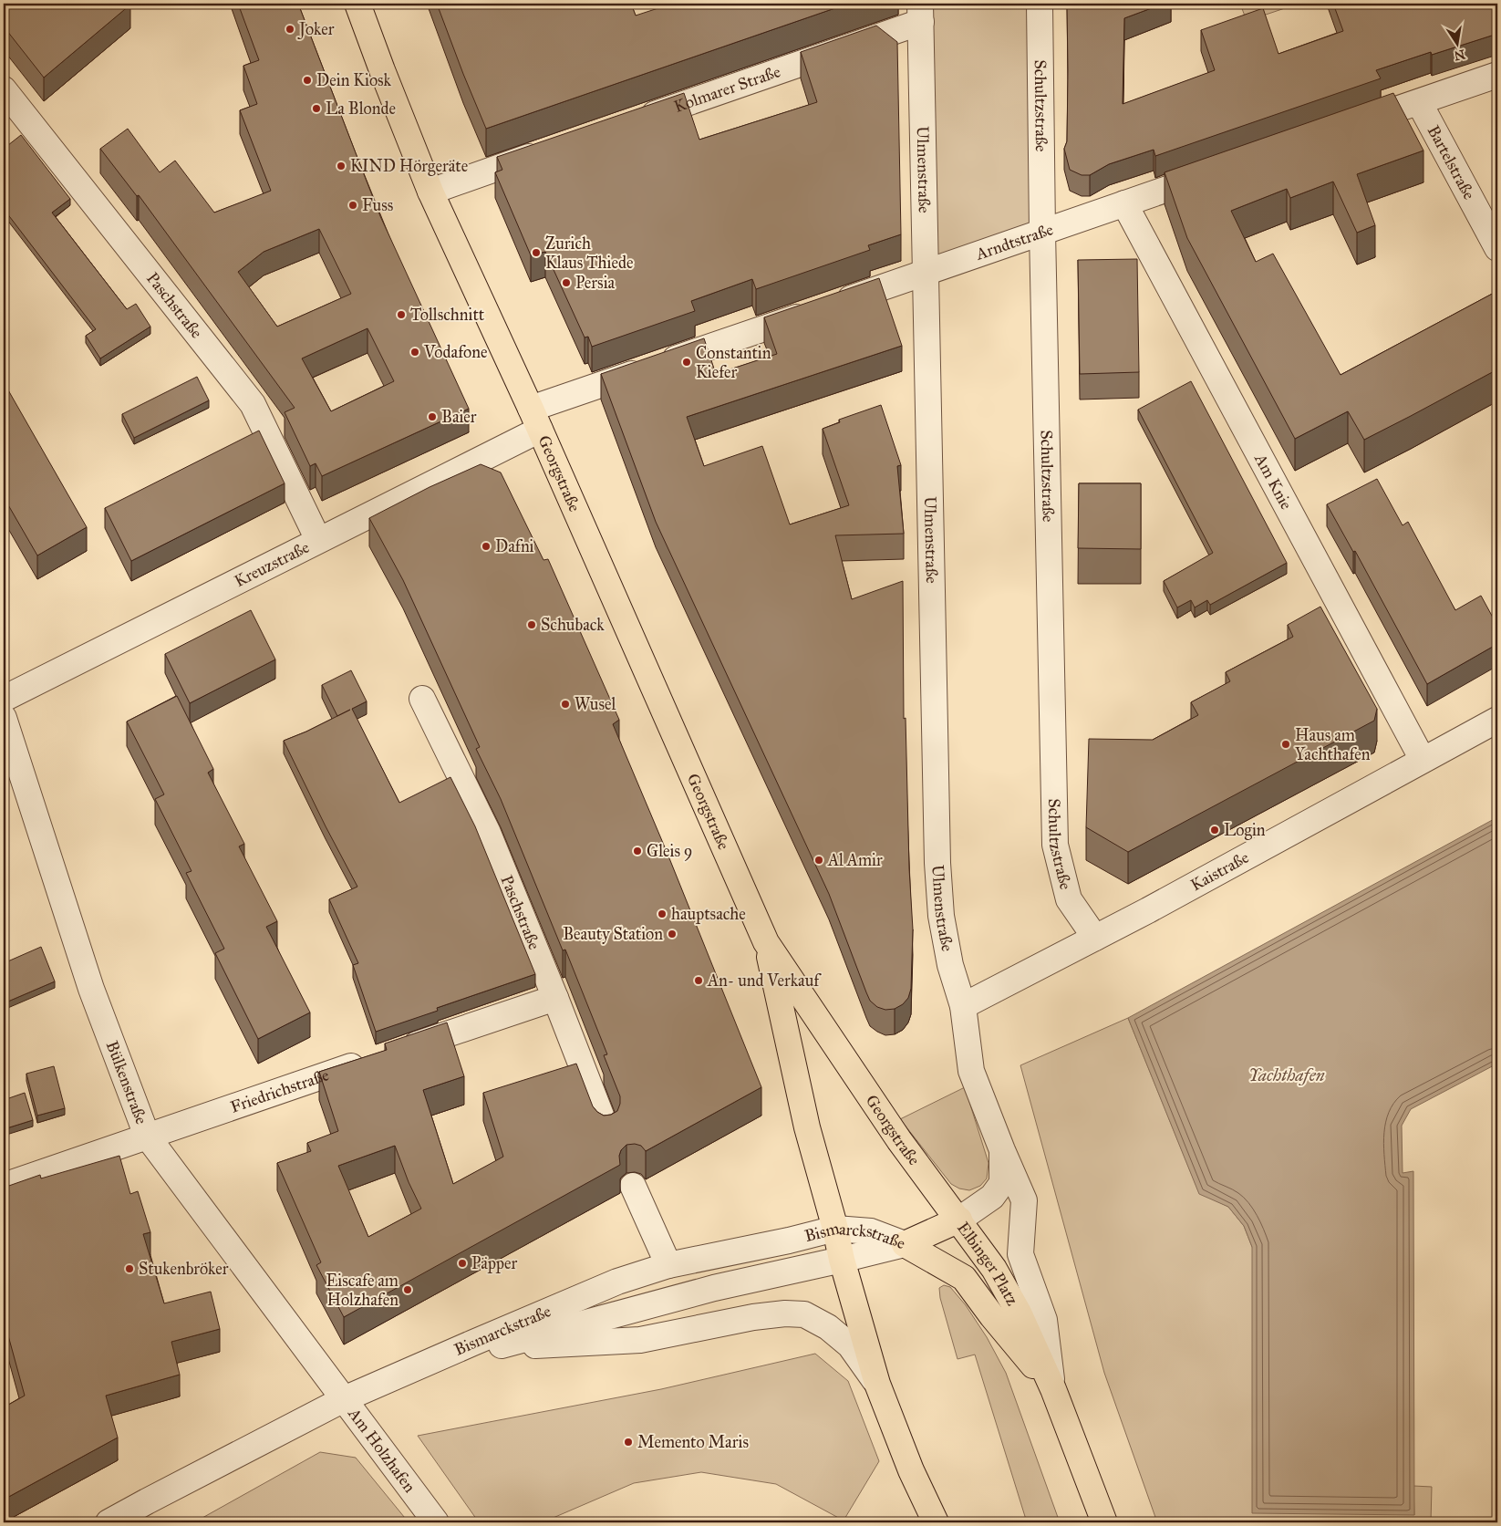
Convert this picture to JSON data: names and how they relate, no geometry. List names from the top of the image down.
{
  "streets": {
    "main road": ["Georgstraße", "Elbinger Platz"],
    "street": [
      "Kolmarer Straße",
      "Schultzstraße",
      "Bartelstraße",
      "Ulmenstraße",
      "Arndtstraße",
      "Paschstraße",
      "Am Knie",
      "Kreuzstraße",
      "Kaistraße",
      "Bülkenstraße",
      "Friedrichstraße",
      "Bismarckstraße",
      "Am Holzhafen"
    ]
  },
  "crossings": [
    ["Kolmarer Straße", "Ulmenstraße"],
    ["Schultzstraße", "Arndtstraße"],
    ["Schultzstraße", "Kaistraße"],
    ["Ulmenstraße", "Arndtstraße"],
    ["Ulmenstraße", "Kaistraße"],
    ["Ulmenstraße", "Elbinger Platz"],
    ["Arndtstraße", "Georgstraße"],
    ["Arndtstraße", "Am Knie"],
    ["Arndtstraße", "Kreuzstraße"],
    ["Paschstraße", "Kreuzstraße"],
    ["Georgstraße", "Kreuzstraße"],
    ["Georgstraße", "Bismarckstraße"],
    ["Georgstraße", "Elbinger Platz"],
    ["Am Knie", "Kaistraße"],
    ["Bülkenstraße", "Friedrichstraße"],
    ["Bülkenstraße", "Bismarckstraße"],
    ["Bülkenstraße", "Am Holzhafen"],
    ["Bismarckstraße", "Elbinger Platz"],
    ["Bismarckstraße", "Am Holzhafen"]
  ],
  "water": ["Yachthafen"],
  "places": [
    "Joker",
    "Dein Kiosk",
    "La Blonde",
    "KIND Hörgeräte",
    "Fuss",
    "Zurich Klaus Thiede",
    "Persia",
    "Tollschnitt",
    "Vodafone",
    "Constantin Kiefer",
    "Baier",
    "Dafni",
    "Schuback",
    "Wusel",
    "Haus am Yachthafen",
    "Login",
    "Gleis 9",
    "Al Amir",
    "hauptsache",
    "Beauty Station",
    "An- und Verkauf",
    "Päpper",
    "Stukenbröker",
    "Eiscafe am Holzhafen",
    "Memento Maris"
  ],
  "north": "bottom"
}
